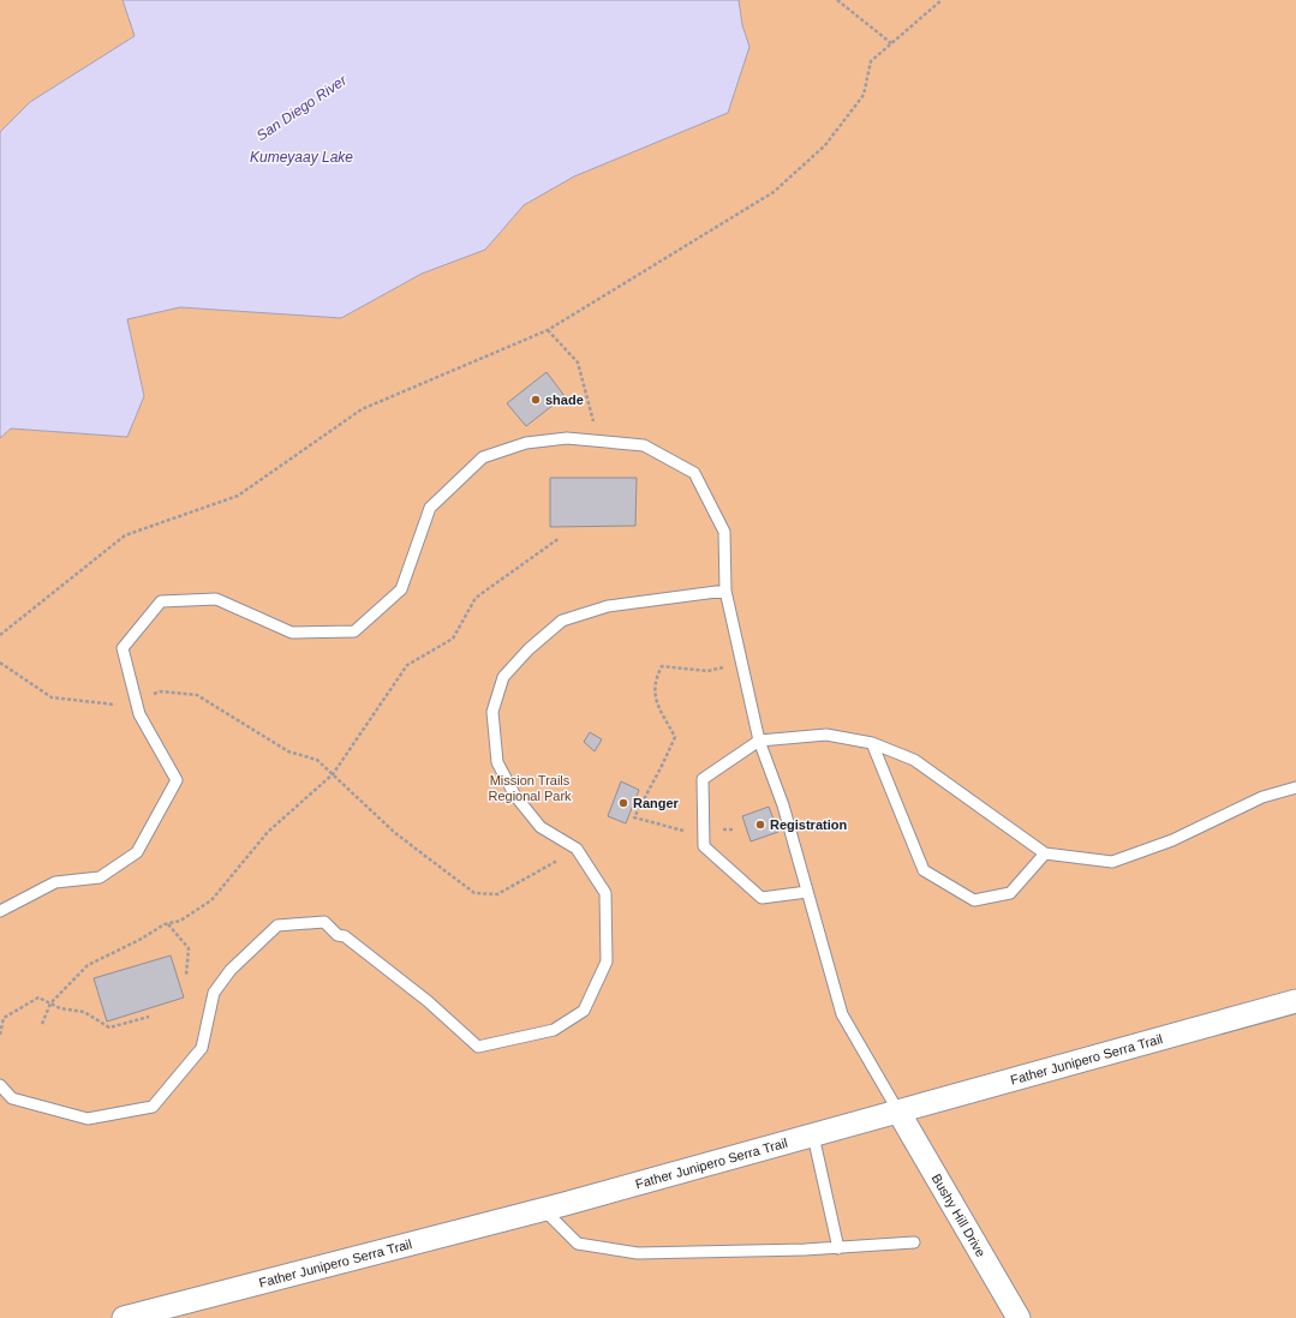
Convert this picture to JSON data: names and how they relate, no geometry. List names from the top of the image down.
{
  "streets": {
    "street": ["Father Junipero Serra Trail", "Bushy Hill Drive"]
  },
  "crossings": [
    ["Father Junipero Serra Trail", "Bushy Hill Drive"]
  ],
  "water": ["San Diego River", "Kumeyaay Lake"],
  "parks": ["Mission Trails Regional Park"],
  "places": ["shade", "Ranger", "Registration"]
}
